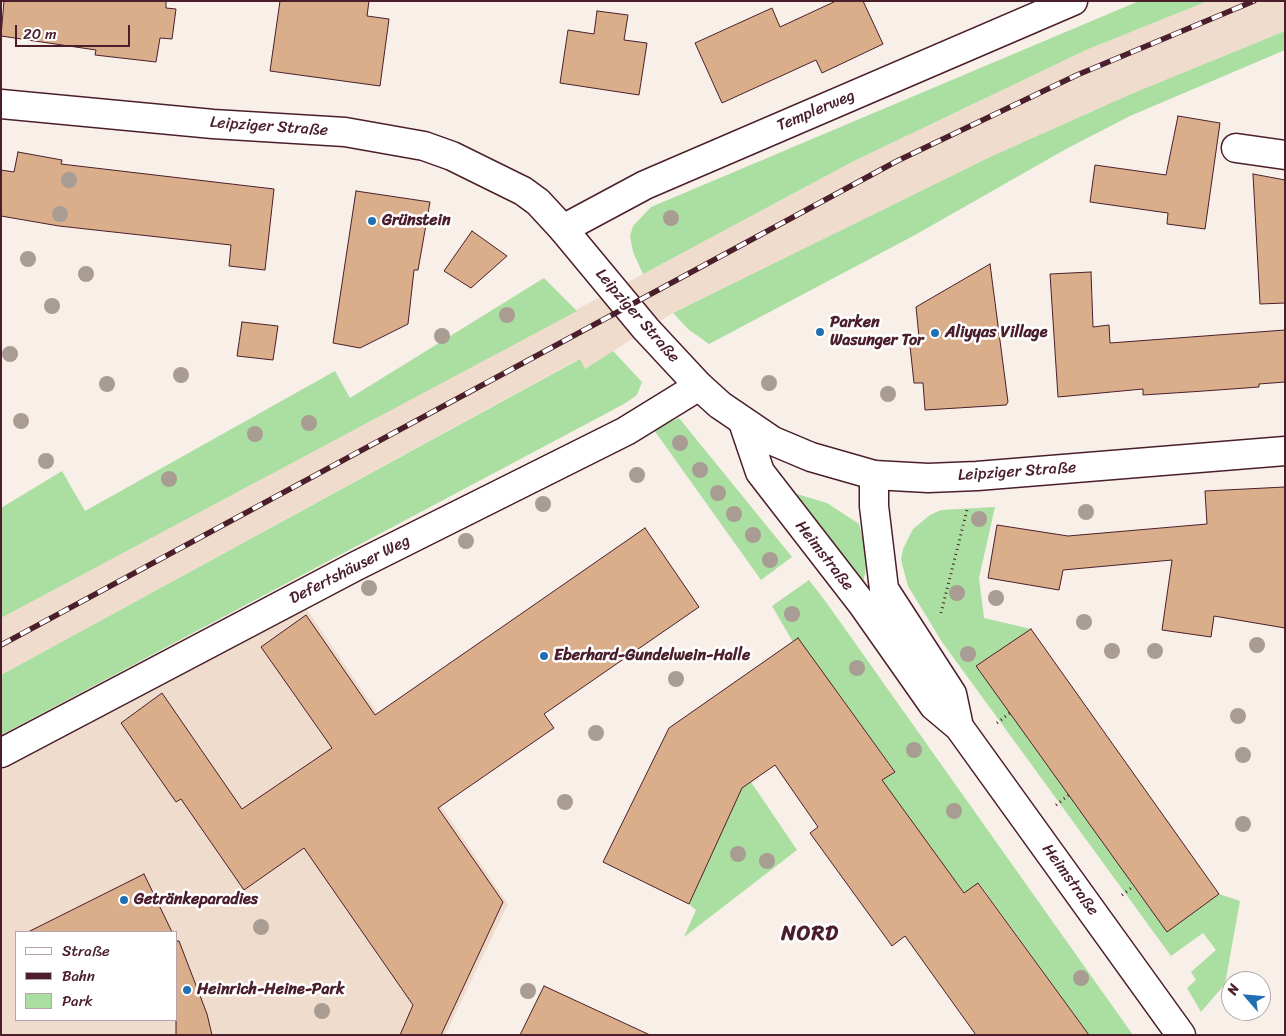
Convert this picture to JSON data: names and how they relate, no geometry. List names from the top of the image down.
{
  "streets": {
    "street": [
      "Templerweg",
      "Leipziger Straße",
      "Heimstraße",
      "Defertshäuser Weg"
    ]
  },
  "crossings": [
    ["Templerweg", "Leipziger Straße"],
    ["Leipziger Straße", "Heimstraße"],
    ["Leipziger Straße", "Defertshäuser Weg"]
  ],
  "districts": ["NORD"],
  "places": [
    "Grünstein",
    "Parken Wasunger Tor",
    "Aliyyas Village",
    "Eberhard-Gundelwein-Halle",
    "Getränkeparadies",
    "Heinrich-Heine-Park"
  ],
  "legend": ["Straße", "Bahn", "Park"],
  "scale_bar": "20 m",
  "north": "top left"
}
